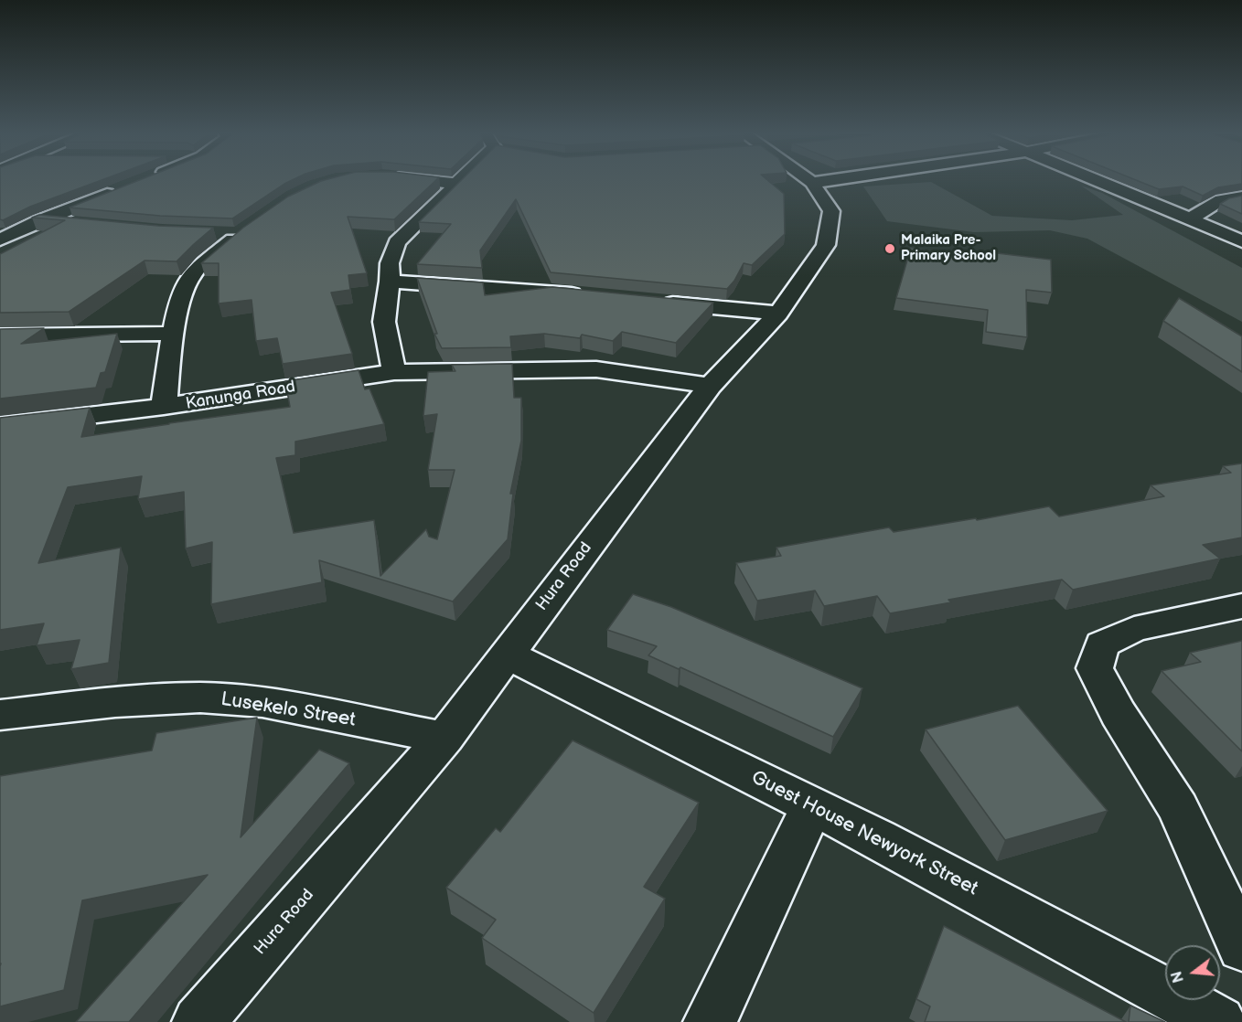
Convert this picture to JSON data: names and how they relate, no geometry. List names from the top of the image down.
{
  "streets": {
    "street": [
      "Kanunga Road",
      "Hura Road",
      "Lusekelo Street",
      "Guest House Newyork Street"
    ]
  },
  "crossings": [
    ["Kanunga Road", "Hura Road"],
    ["Hura Road", "Lusekelo Street"],
    ["Hura Road", "Guest House Newyork Street"]
  ],
  "places": ["Malaika Pre- Primary School"],
  "north": "left"
}
